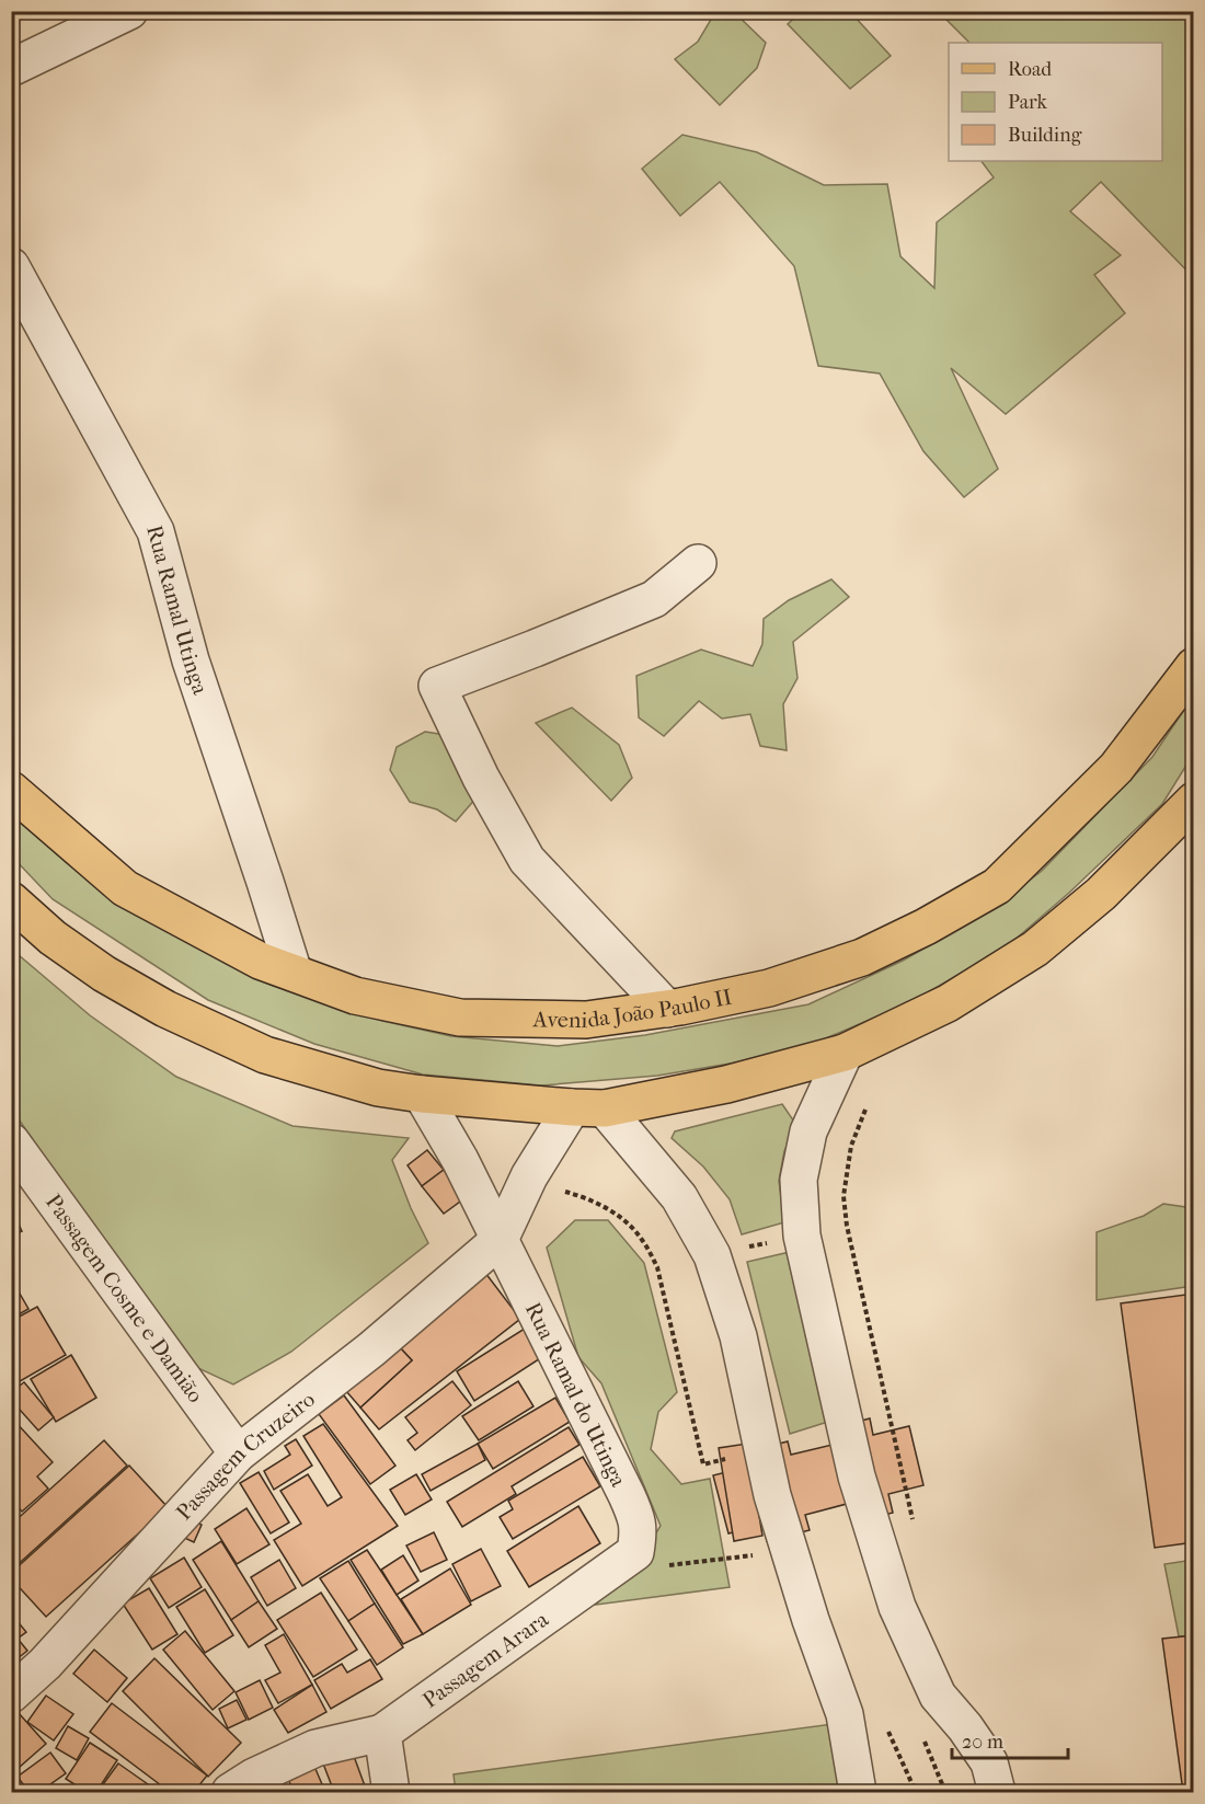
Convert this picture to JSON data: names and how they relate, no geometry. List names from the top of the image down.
{
  "streets": {
    "main road": ["Avenida João Paulo II"],
    "street": [
      "Rua Ramal Utinga",
      "Passagem Cosme e Damião",
      "Rua Ramal do Utinga",
      "Passagem Cruzeiro",
      "Passagem Arara"
    ]
  },
  "crossings": [
    ["Rua Ramal Utinga", "Avenida João Paulo II"],
    ["Passagem Cosme e Damião", "Passagem Cruzeiro"],
    ["Rua Ramal do Utinga", "Passagem Cruzeiro"],
    ["Rua Ramal do Utinga", "Passagem Arara"]
  ],
  "legend": ["Road", "Park", "Building"],
  "scale_bar": "20 m"
}
